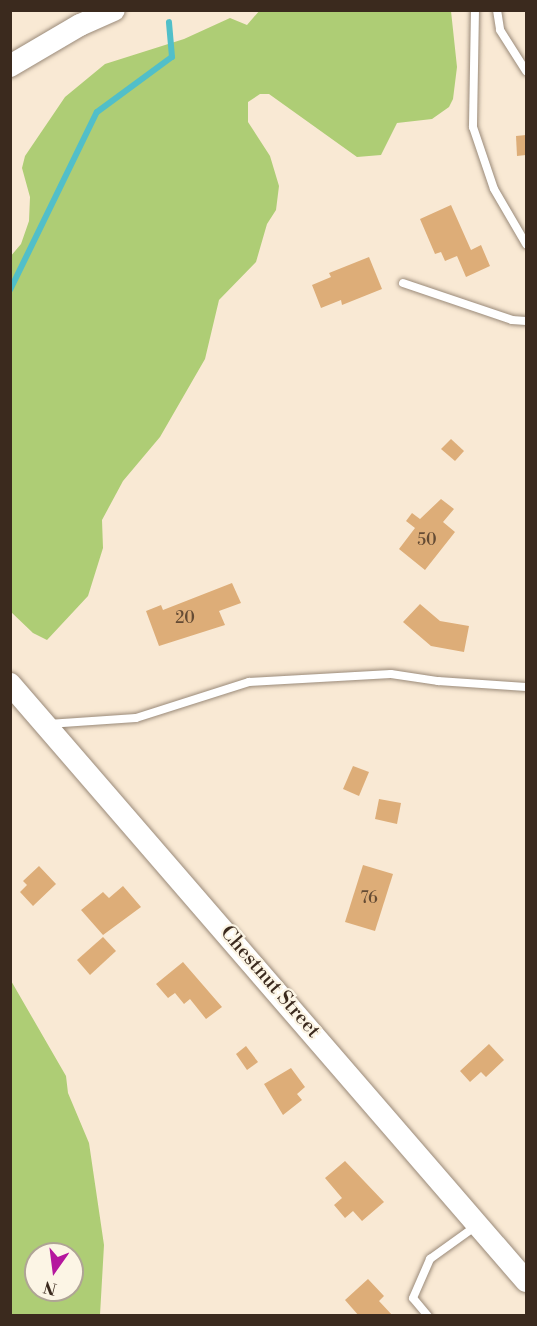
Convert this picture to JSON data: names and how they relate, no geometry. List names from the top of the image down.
{
  "streets": {
    "street": ["Chestnut Street"]
  },
  "house_numbers": ["50", "20", "76"],
  "north": "bottom"
}
